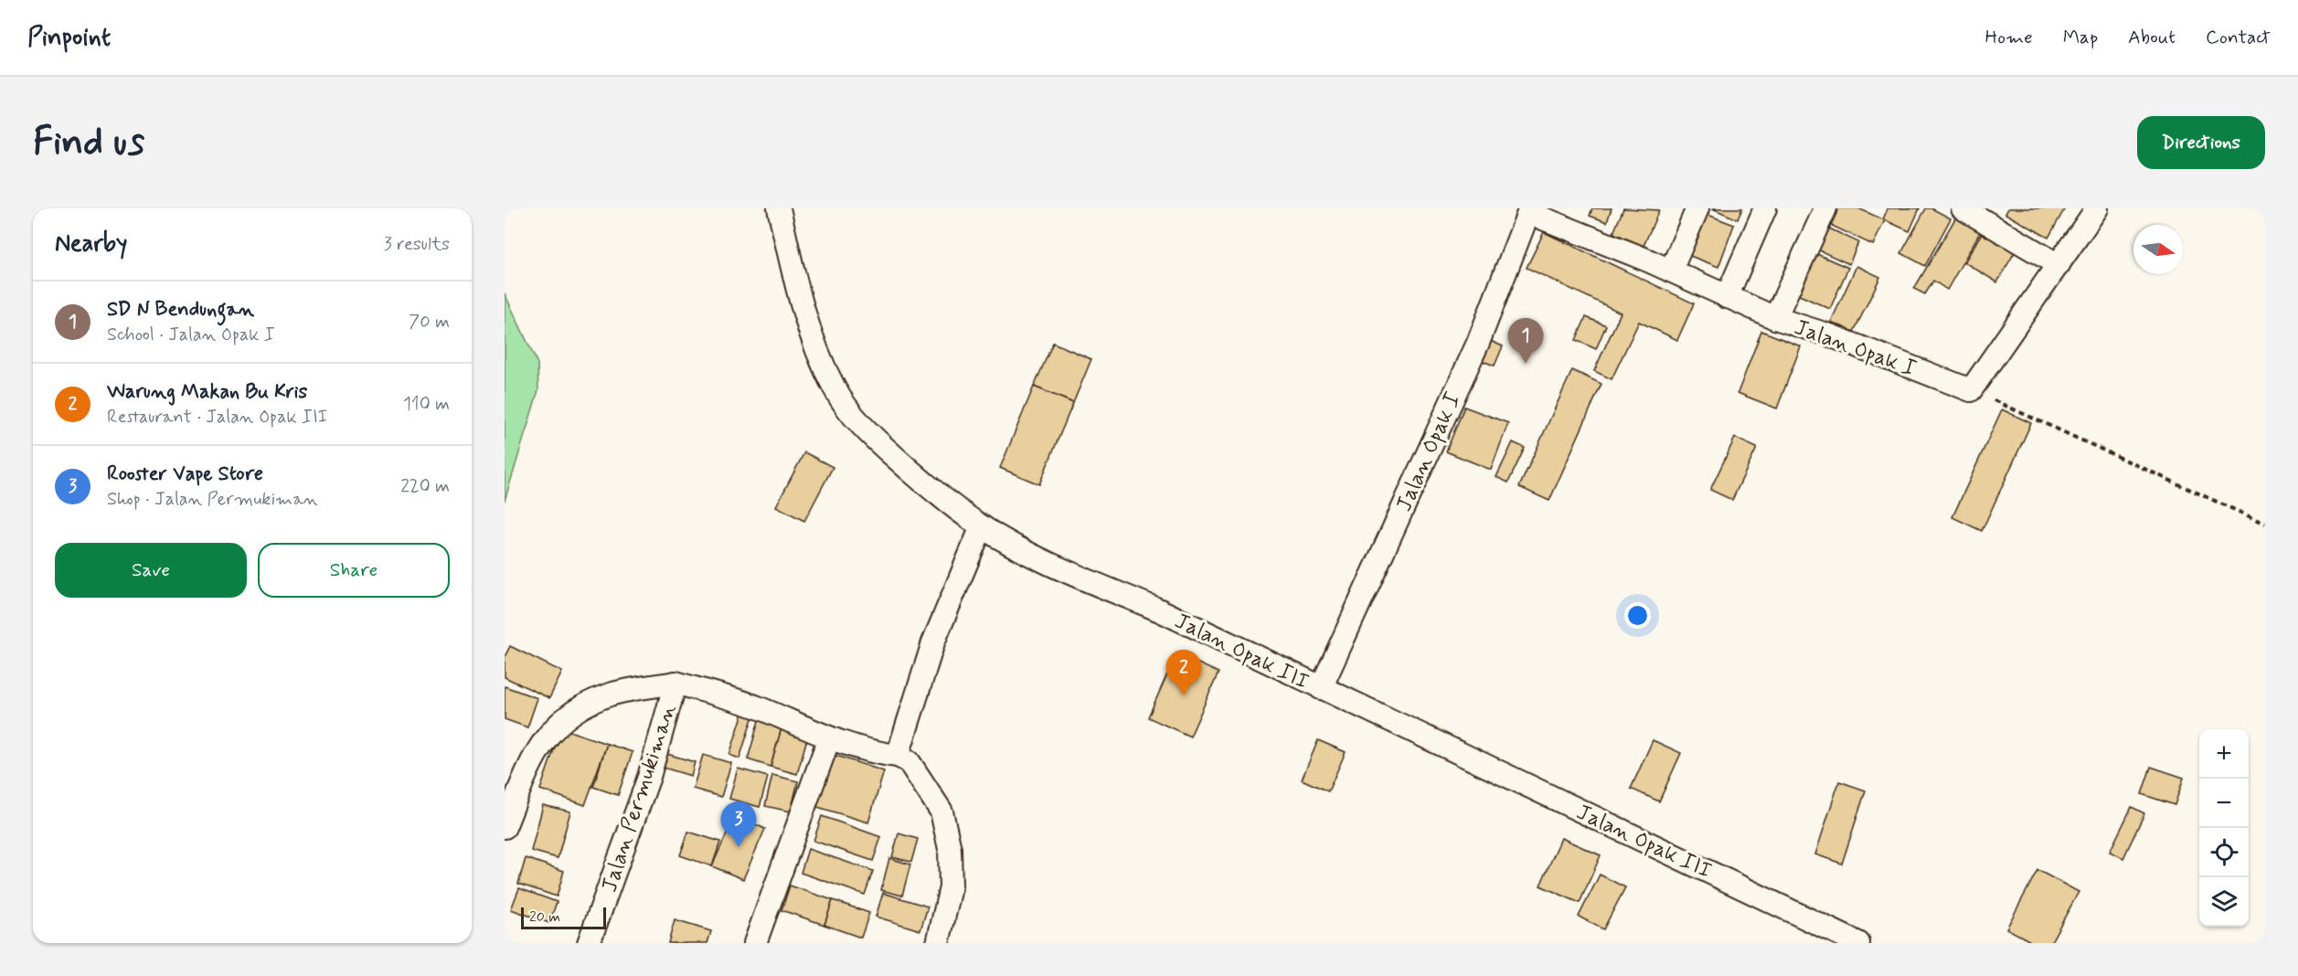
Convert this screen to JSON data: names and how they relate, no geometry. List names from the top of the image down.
{
  "streets": {
    "street": ["Jalan Opak I", "Jalan Opak III", "Jalan Permukiman"]
  },
  "crossings": [
    ["Jalan Opak I", "Jalan Opak III"]
  ],
  "scale_bar": "20 m",
  "north": "right",
  "page": {
    "header": "Pinpoint",
    "nav": [
      "Home",
      "Map",
      "About",
      "Contact"
    ],
    "buttons": [
      "Directions",
      ["Save", "Share"]
    ],
    "title": "Find us",
    "heading": ["Nearby", "3 results"],
    "list": [
      {
        "mark": "1",
        "name": "SD N Bendungan",
        "note": "School · Jalan Opak I",
        "value": "70 m"
      },
      {
        "mark": "2",
        "name": "Warung Makan Bu Kris",
        "note": "Restaurant · Jalan Opak III",
        "value": "110 m"
      },
      {
        "mark": "3",
        "name": "Rooster Vape Store",
        "note": "Shop · Jalan Permukiman",
        "value": "220 m"
      }
    ],
    "pins": ["1", "2", "3"],
    "map_buttons": ["+", "−"],
    "scale": "20 m"
  }
}
